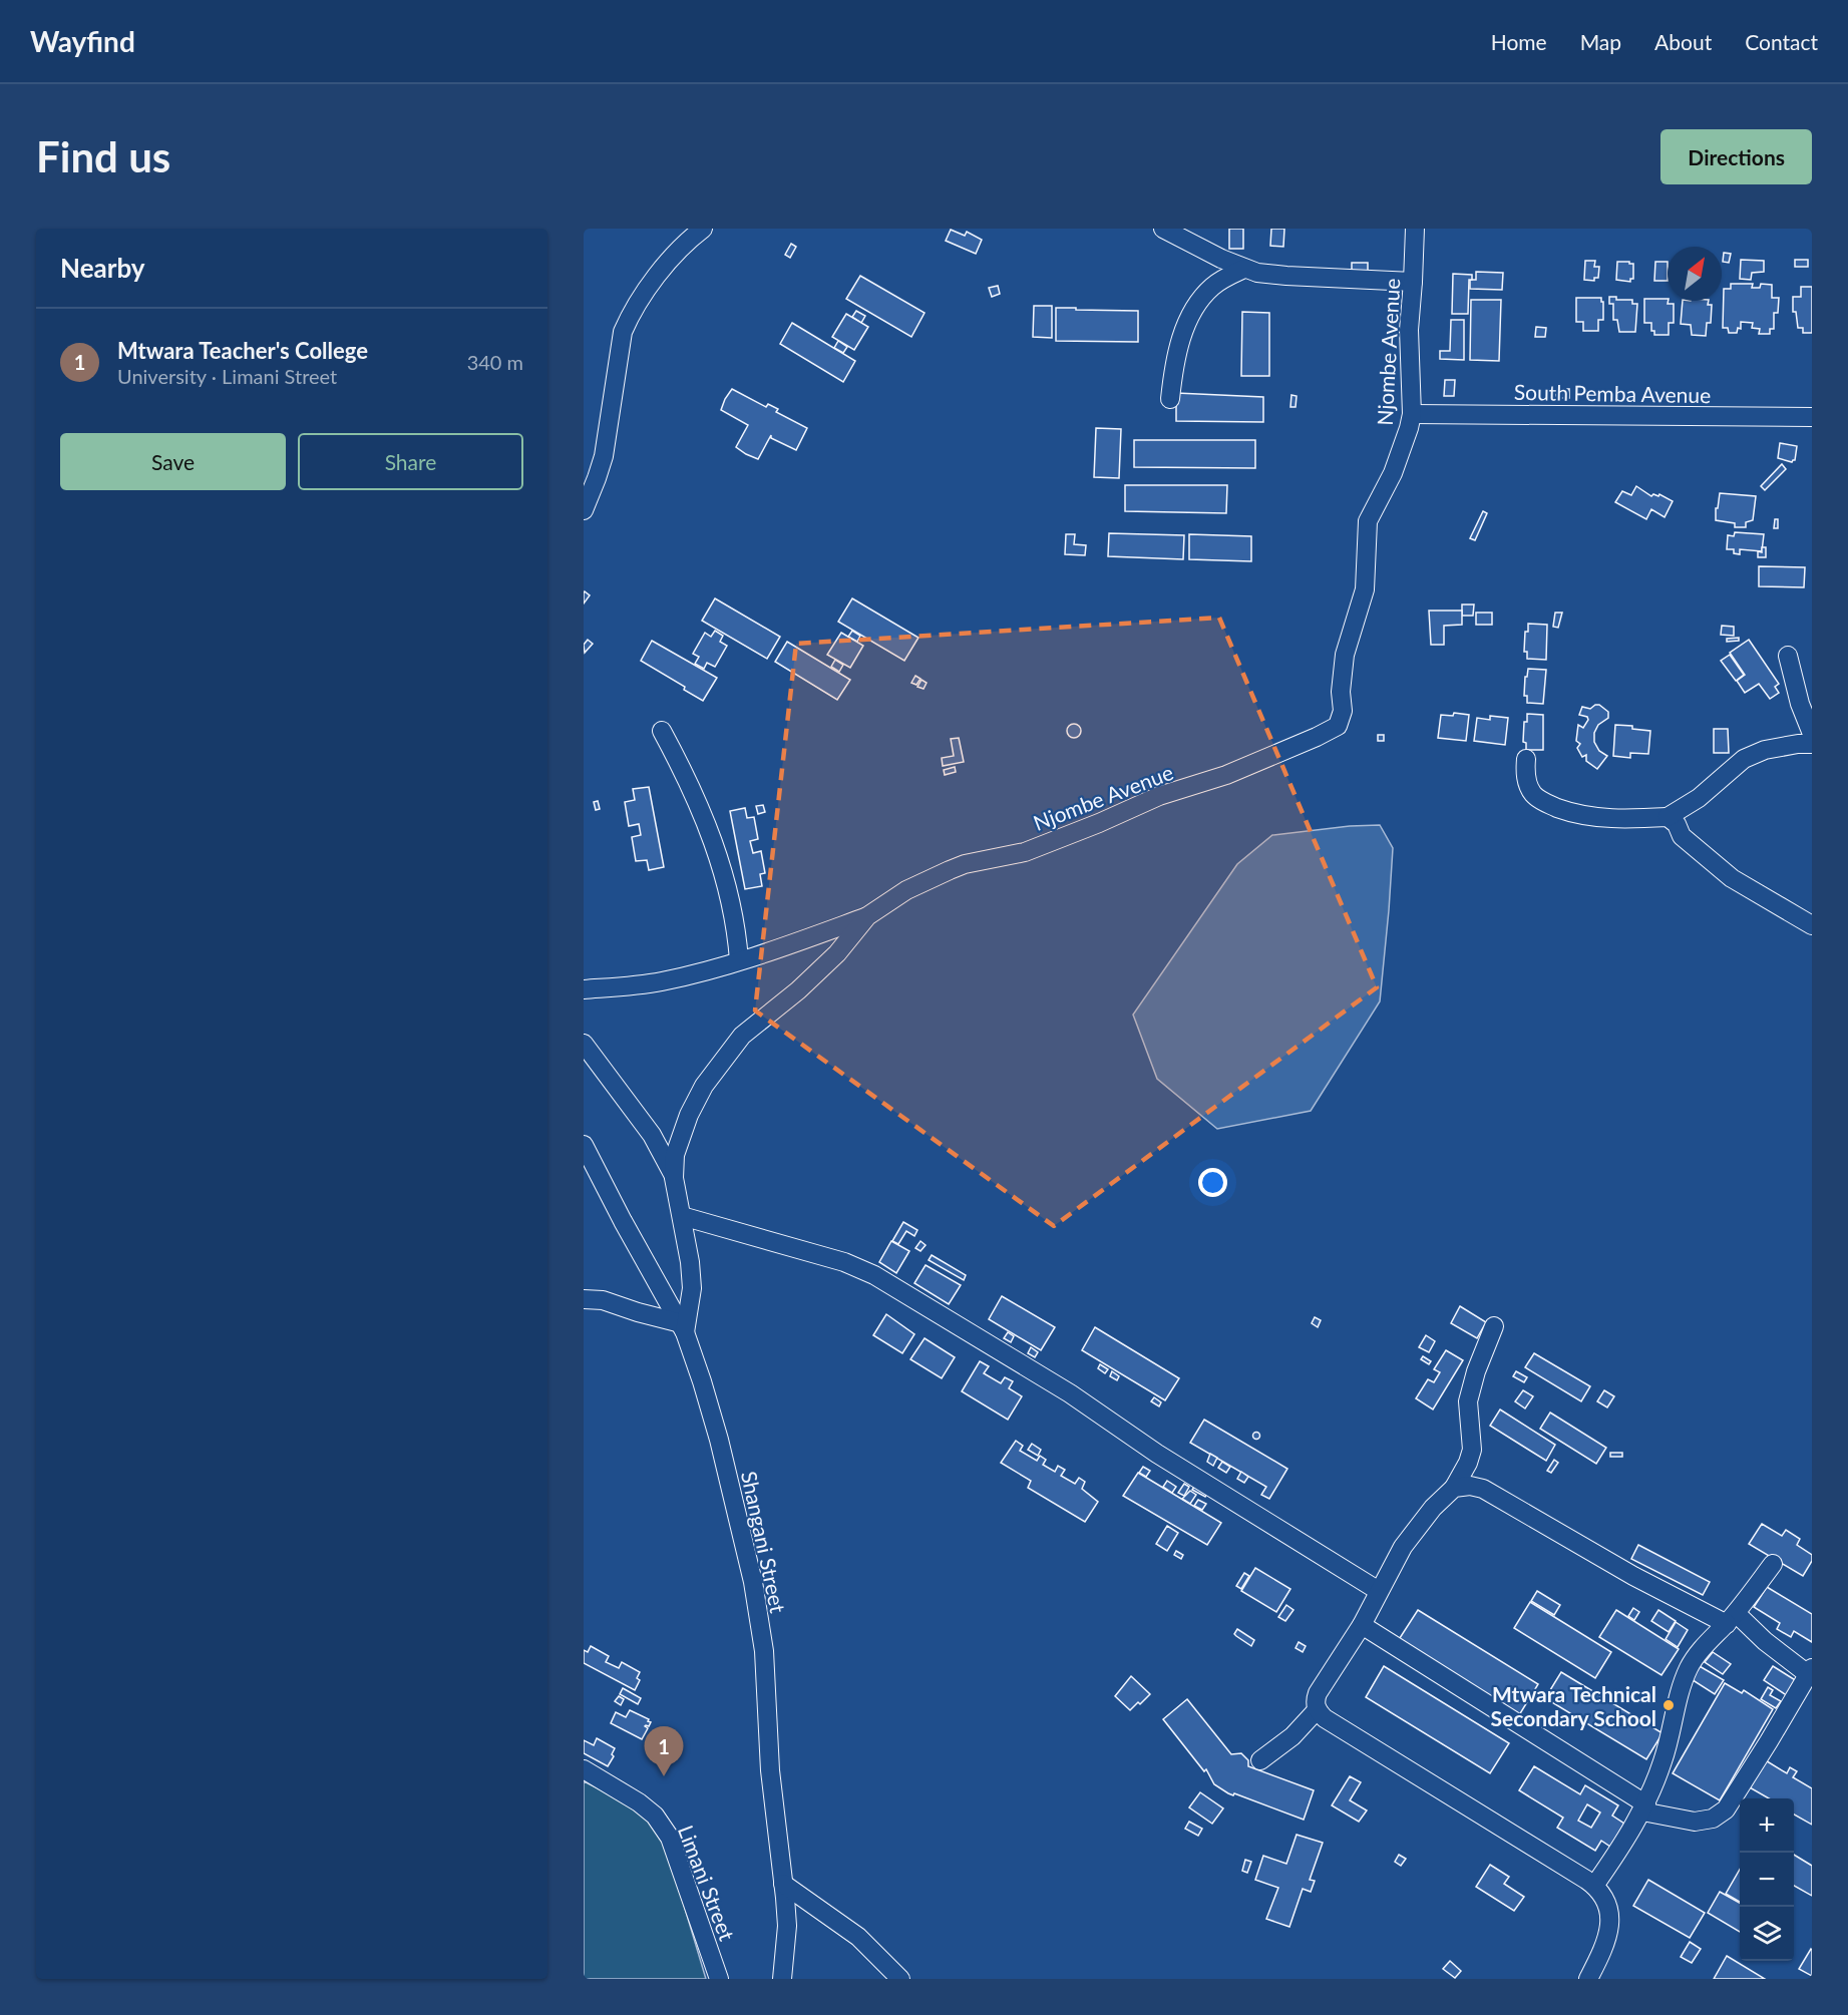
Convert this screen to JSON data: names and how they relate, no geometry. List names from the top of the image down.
{
  "streets": {
    "street": [
      "Njombe Avenue",
      "South Pemba Avenue",
      "Shangani Street",
      "Limani Street"
    ]
  },
  "crossings": [
    ["Njombe Avenue", "South Pemba Avenue"],
    ["Njombe Avenue", "Shangani Street"]
  ],
  "places": ["Mtwara Technical Secondary School"],
  "north": "top right",
  "page": {
    "header": "Wayfind",
    "nav": [
      "Home",
      "Map",
      "About",
      "Contact"
    ],
    "buttons": [
      "Directions",
      ["Save", "Share"]
    ],
    "title": "Find us",
    "heading": "Nearby",
    "list": [
      {
        "mark": "1",
        "name": "Mtwara Teacher's College",
        "note": "University · Limani Street",
        "value": "340 m"
      }
    ],
    "pins": "1",
    "map_buttons": ["+", "−"]
  }
}
